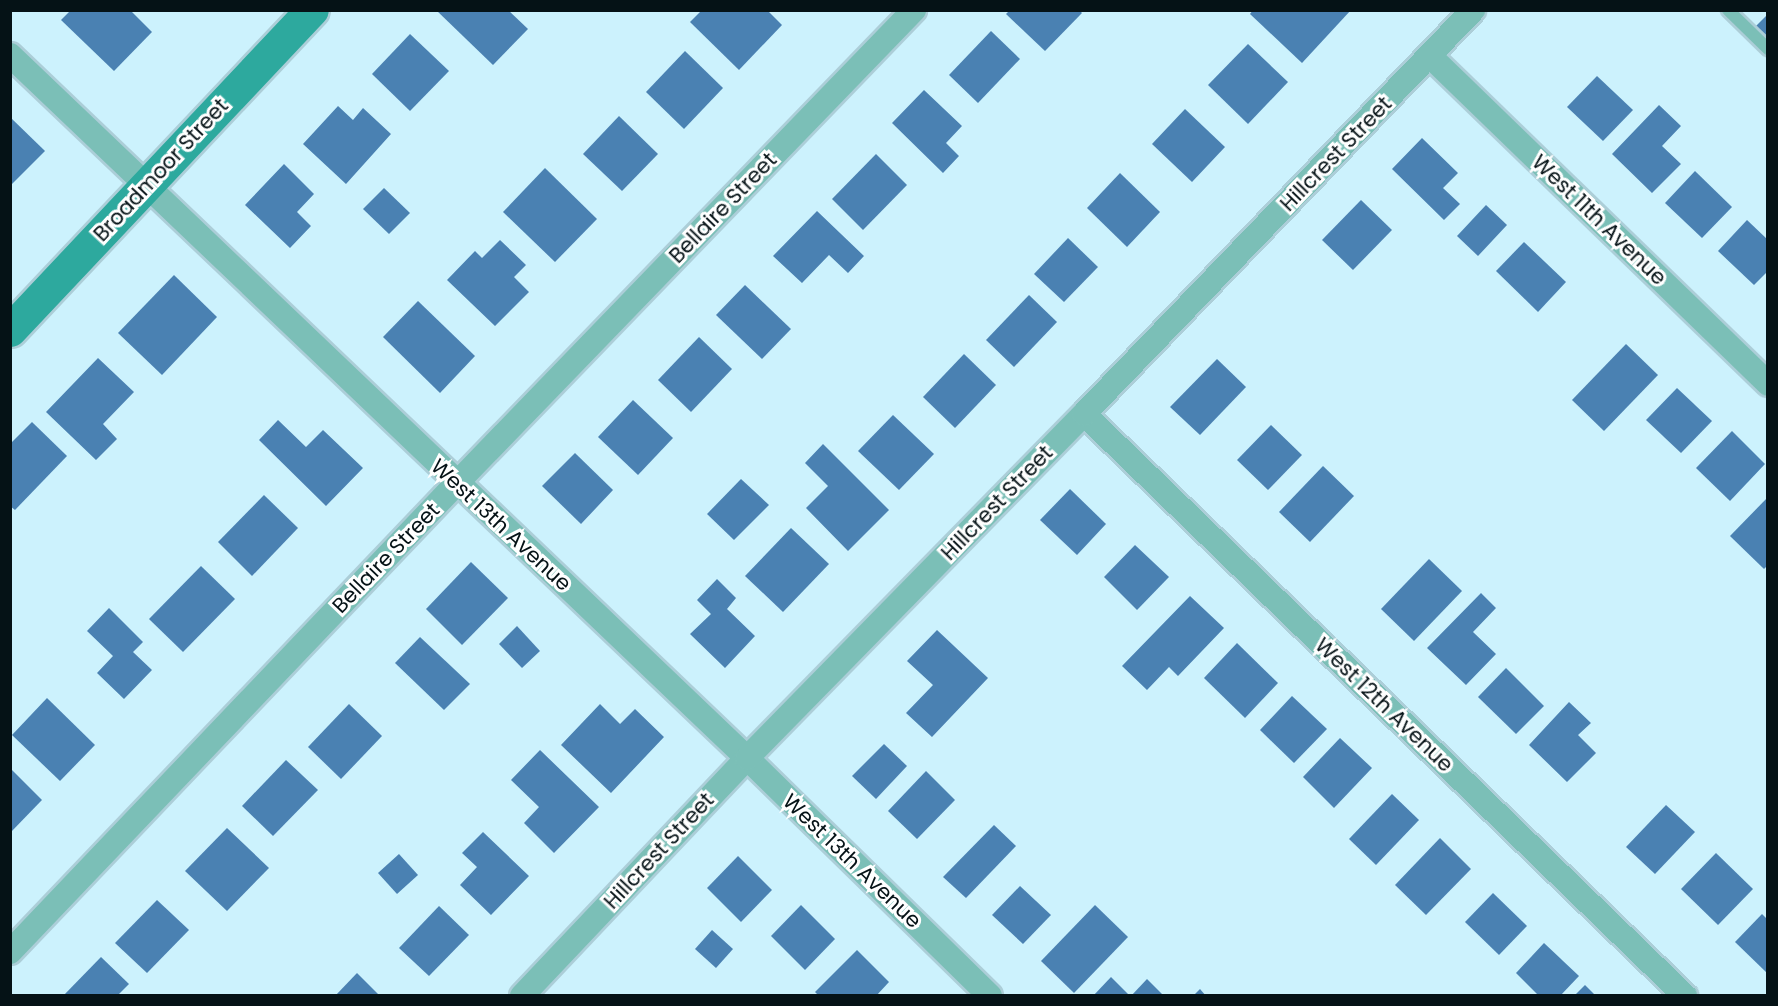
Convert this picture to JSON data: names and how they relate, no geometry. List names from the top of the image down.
{
  "streets": {
    "street": [
      "Hillcrest Street",
      "Broadmoor Street",
      "Bellaire Street",
      "West 11th Avenue",
      "West 13th Avenue",
      "West 12th Avenue"
    ]
  },
  "crossings": [
    ["Hillcrest Street", "West 11th Avenue"],
    ["Hillcrest Street", "West 13th Avenue"],
    ["Hillcrest Street", "West 12th Avenue"],
    ["Broadmoor Street", "West 13th Avenue"],
    ["Bellaire Street", "West 13th Avenue"]
  ]
}
